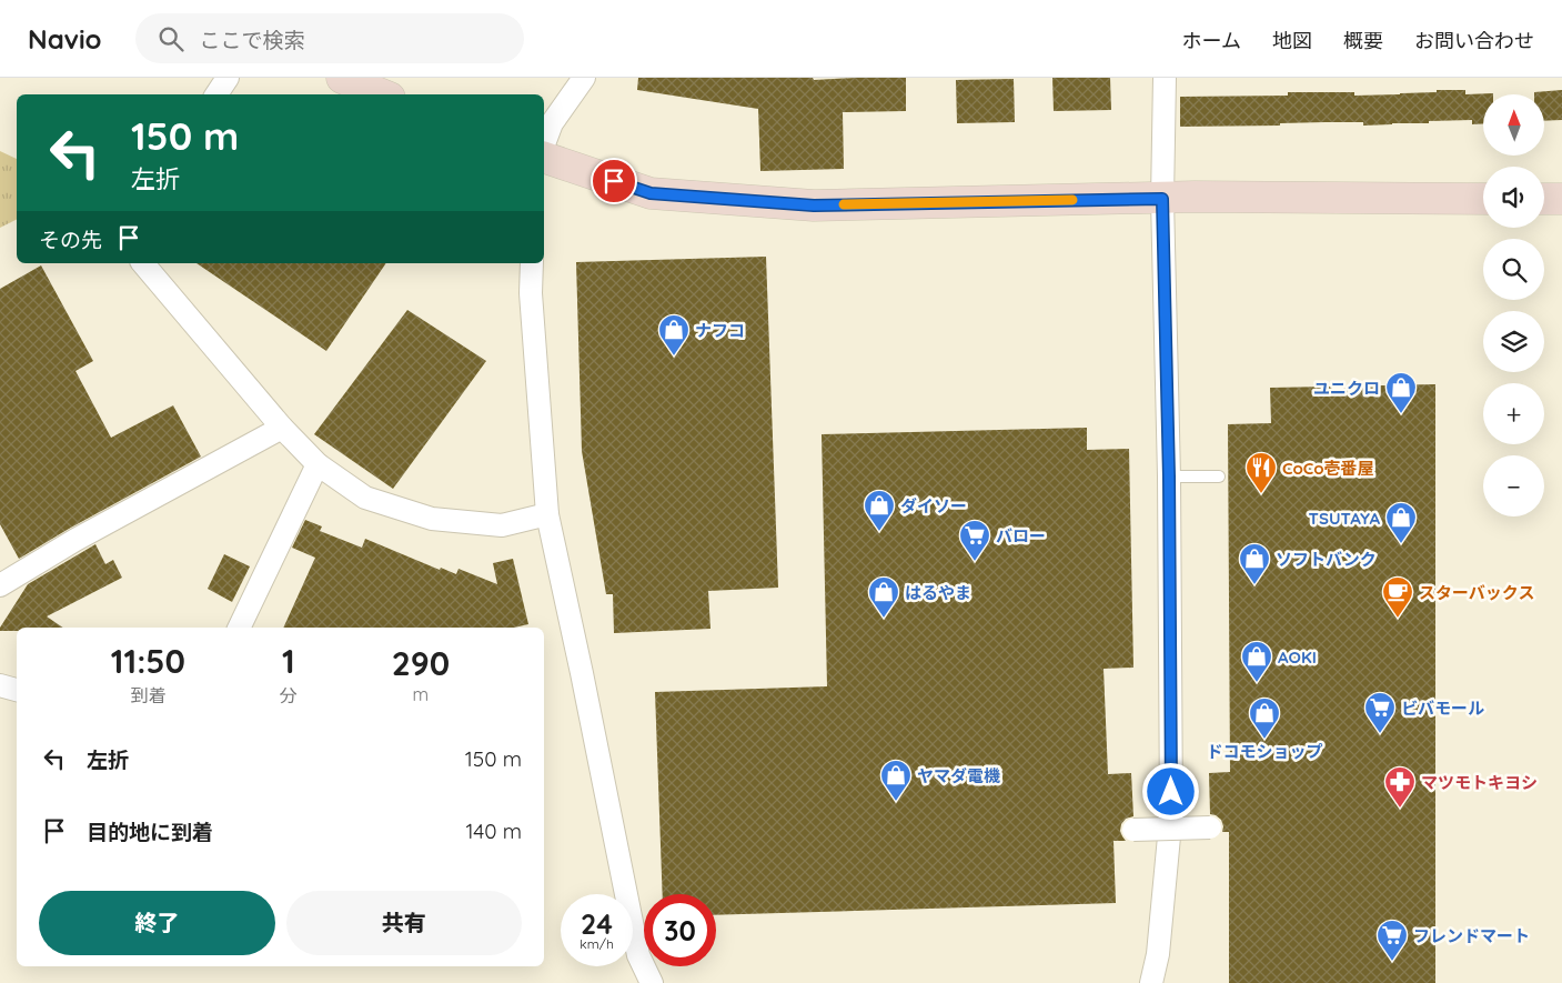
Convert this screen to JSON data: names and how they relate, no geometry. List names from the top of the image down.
{
  "places": {
    "shop": [
      "ナフコ",
      "ユニクロ",
      "ダイソー",
      "TSUTAYA",
      "ソフトバンク",
      "はるやま",
      "AOKI",
      "ドコモショップ",
      "ヤマダ電機"
    ],
    "restaurant": ["CoCo壱番屋"],
    "supermarket": ["バロー", "ビバモール", "フレンドマート"],
    "cafe": ["スターバックス"],
    "pharmacy": ["マツモトキヨシ"]
  },
  "north": "top",
  "page": {
    "header": "Navio",
    "search": "ここで検索",
    "nav": [
      "ホーム",
      "地図",
      "概要",
      "お問い合わせ"
    ],
    "map_buttons": ["+", "−"],
    "turn": ["150 m", "左折"],
    "then": "その先",
    "eta": [
      "11:50",
      "到着",
      "1",
      "分",
      "290",
      "m"
    ],
    "list": [
      {
        "name": "左折",
        "value": "150 m"
      },
      {
        "name": "目的地に到着",
        "value": "140 m"
      }
    ],
    "buttons": ["終了", "共有"],
    "speed": "24 km/h",
    "limit": "30"
  }
}
